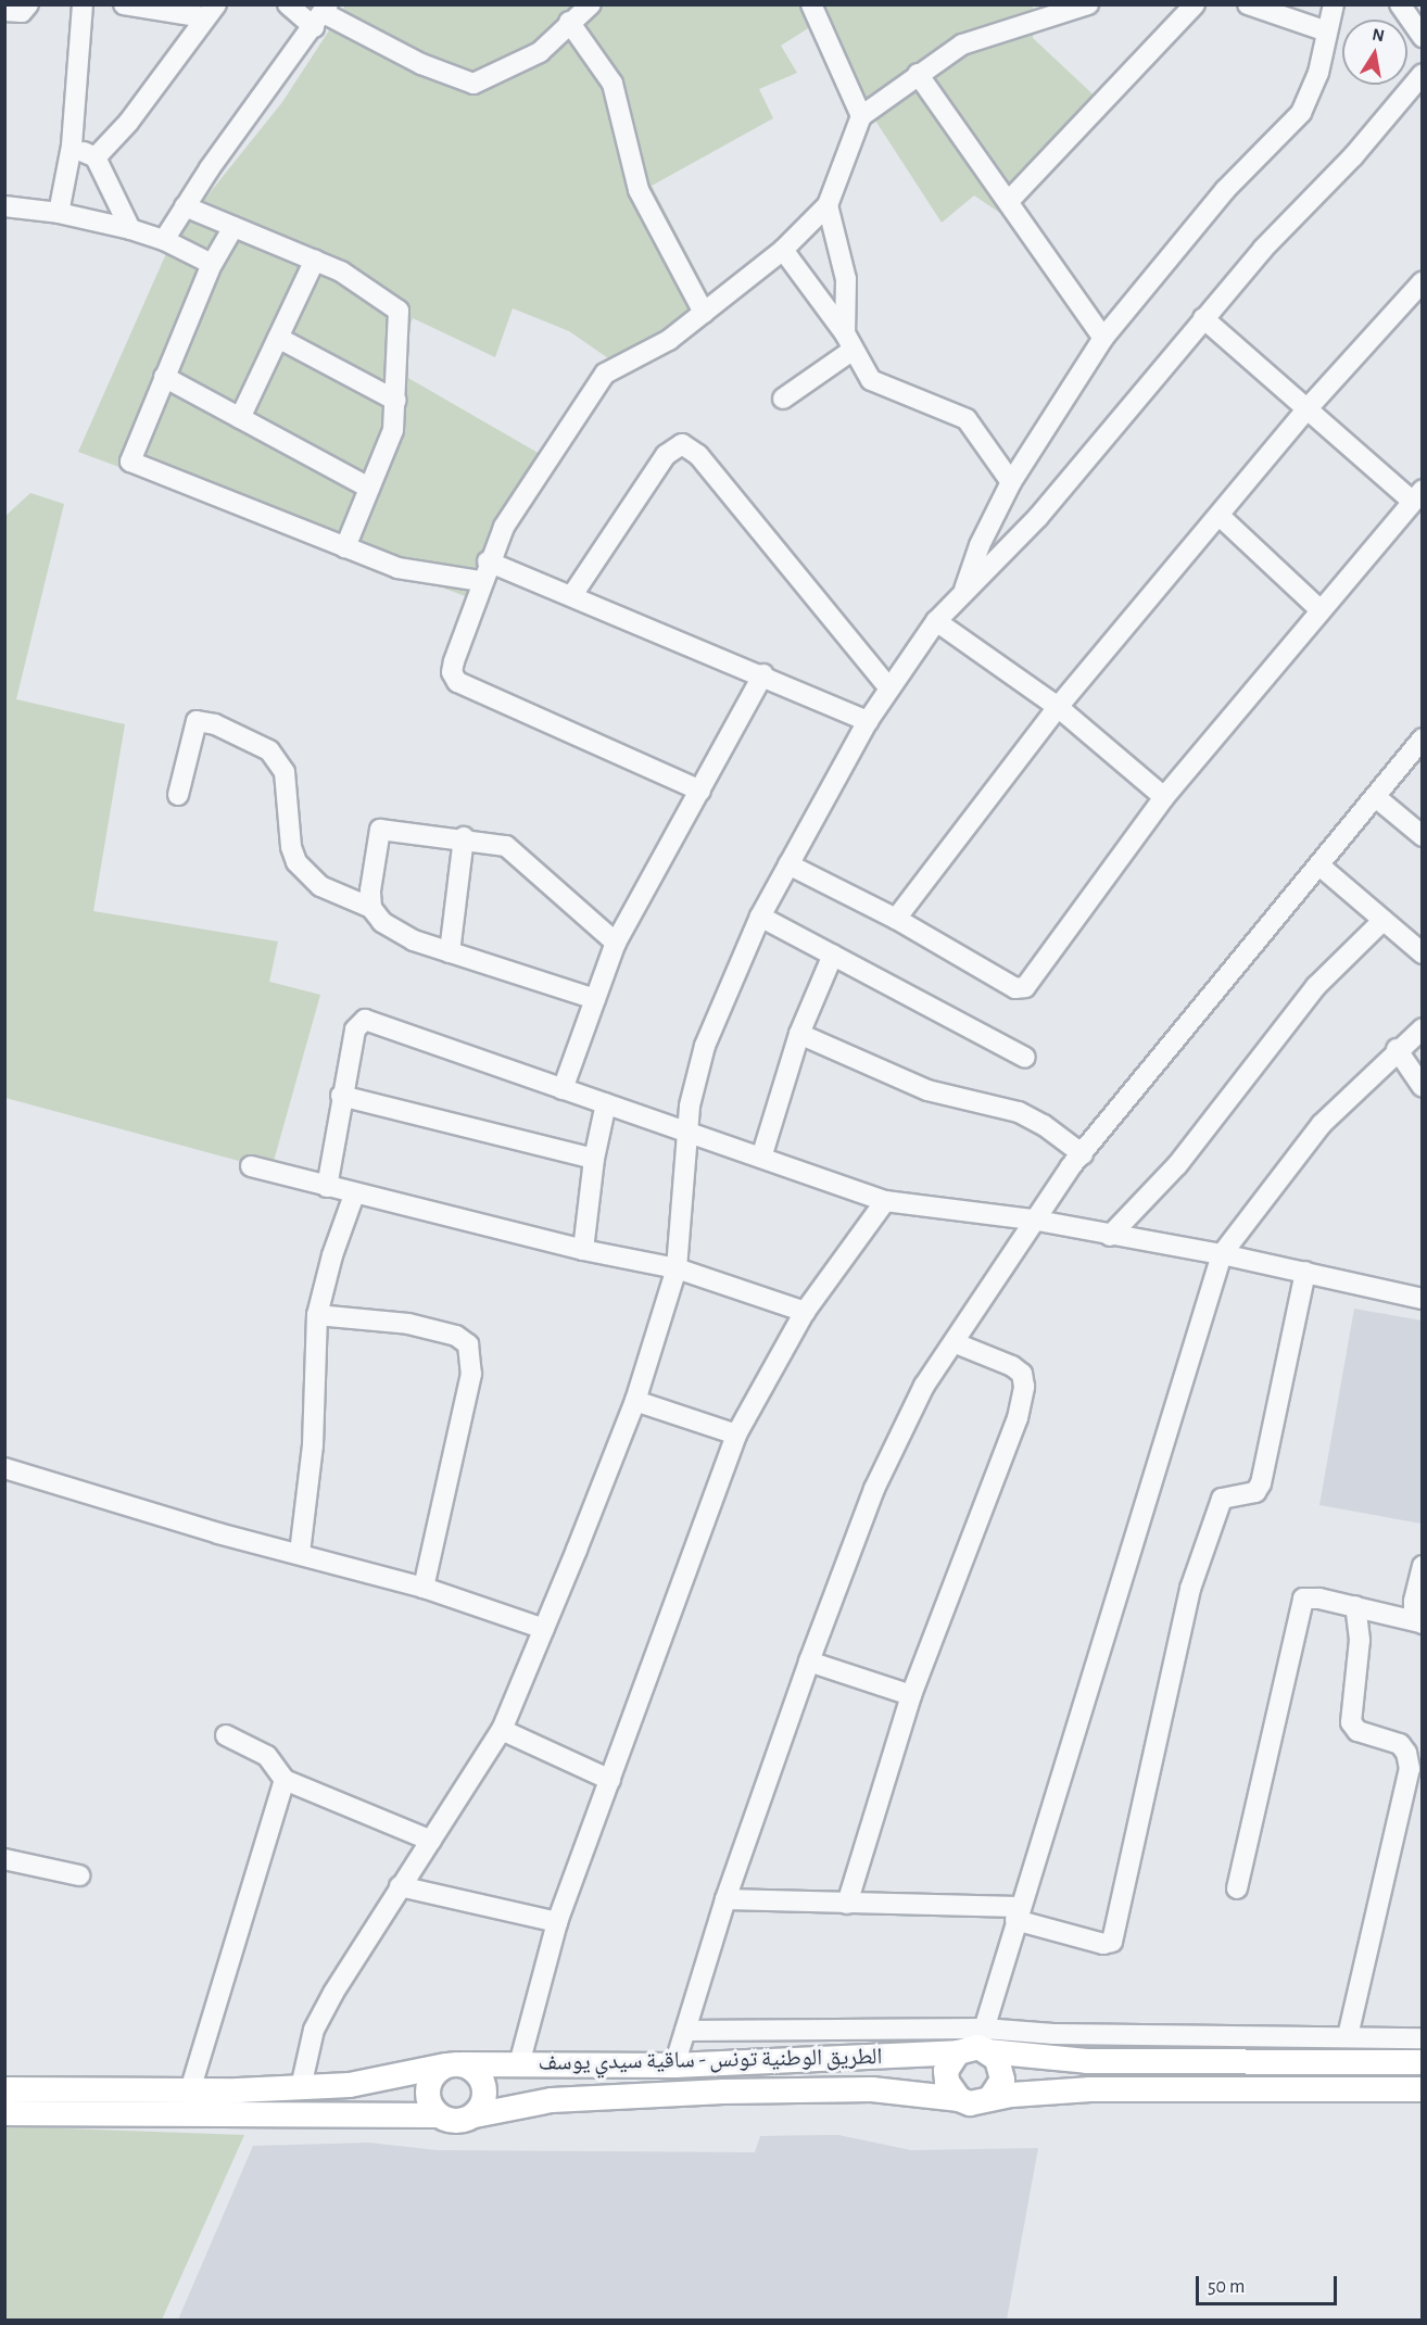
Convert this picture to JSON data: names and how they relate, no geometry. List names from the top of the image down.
{
  "streets": {
    "main road": ["الطريق الوطنية تونس - ساقية سيدي يوسف"]
  },
  "scale_bar": "50 m",
  "north": "top"
}
